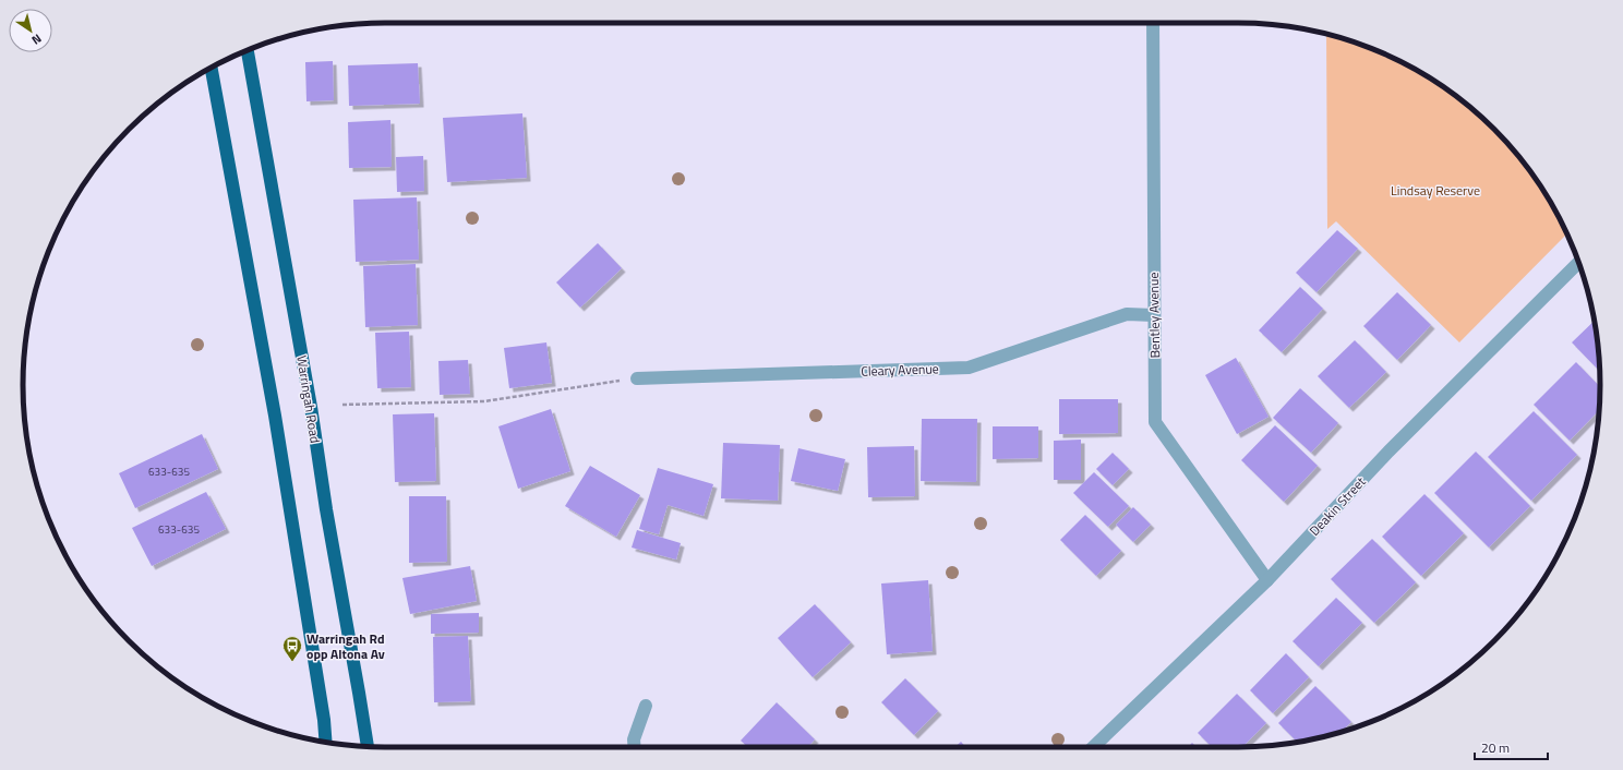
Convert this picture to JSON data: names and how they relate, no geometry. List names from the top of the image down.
{
  "streets": {
    "highway": ["Warringah Road"],
    "street": ["Bentley Avenue", "Cleary Avenue", "Deakin Street"]
  },
  "crossings": [
    ["Bentley Avenue", "Cleary Avenue"],
    ["Bentley Avenue", "Deakin Street"]
  ],
  "parks": ["Lindsay Reserve"],
  "places": {
    "bus stop": ["Warringah Rd opp Altona Av"]
  },
  "house_numbers": ["633-635", "633-635"],
  "scale_bar": "20 m",
  "north": "bottom right"
}
